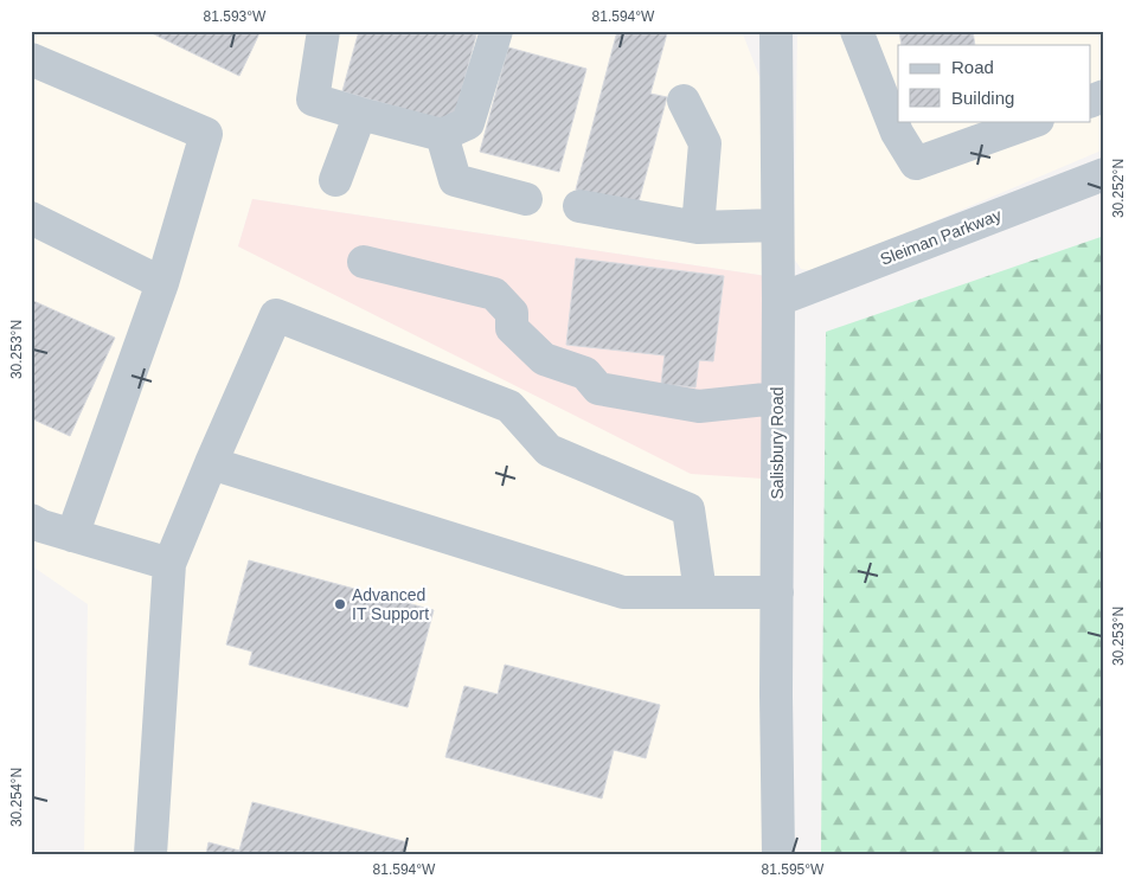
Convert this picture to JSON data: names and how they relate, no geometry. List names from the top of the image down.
{
  "streets": {
    "street": ["Sleiman Parkway", "Salisbury Road"]
  },
  "crossings": [
    ["Sleiman Parkway", "Salisbury Road"]
  ],
  "places": ["Advanced IT Support"],
  "legend": ["Road", "Building"],
  "coordinates": [
    "81.593°W",
    "81.594°W",
    "30.252°N",
    "30.253°N",
    "30.254°N",
    "81.595°W"
  ]
}
